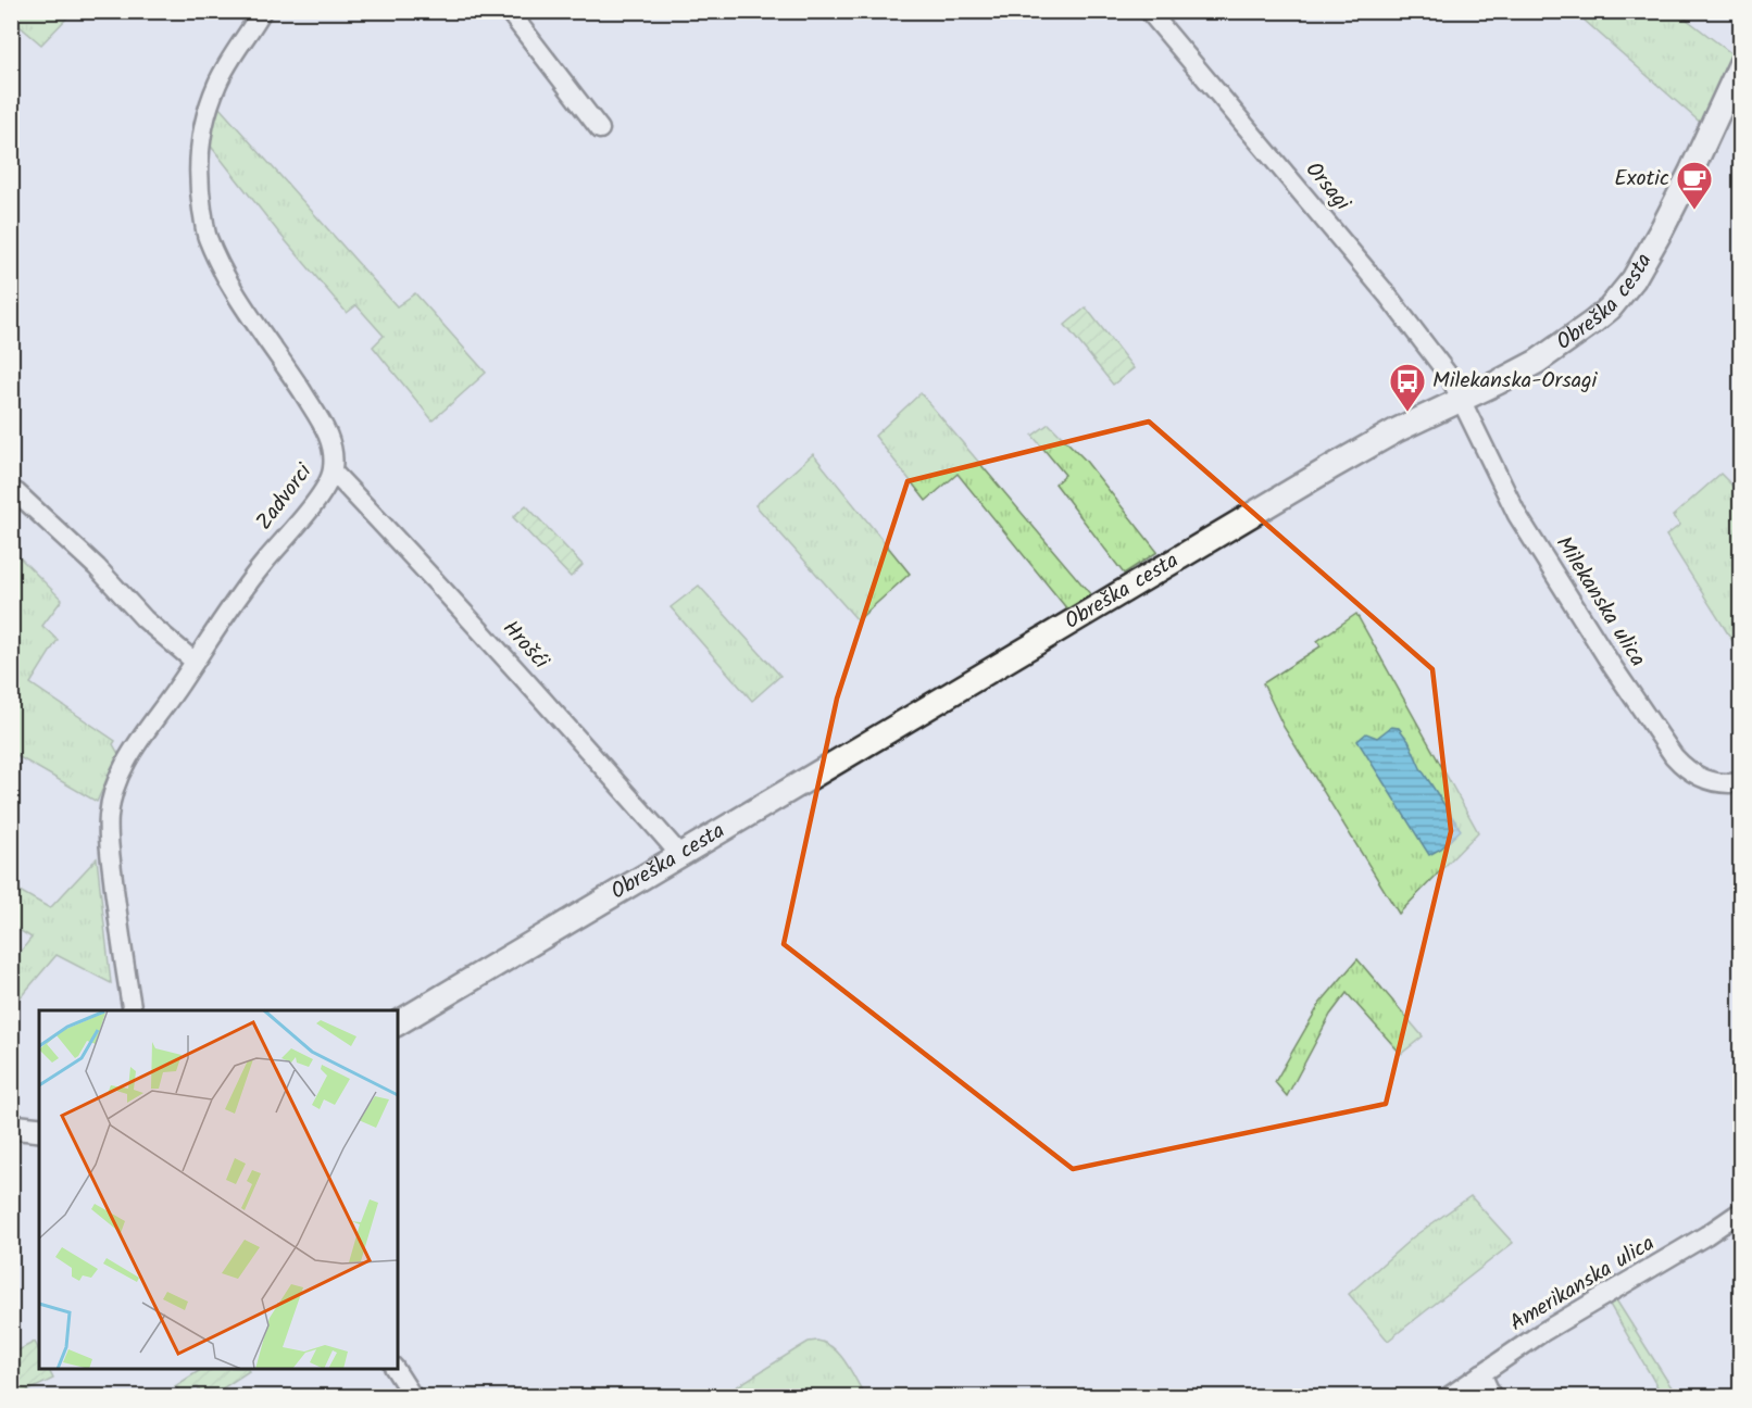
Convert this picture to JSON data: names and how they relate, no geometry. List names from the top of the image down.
{
  "streets": {
    "main road": ["Obreška cesta"],
    "street": [
      "Orsagi",
      "Zadvorci",
      "Milekanska ulica",
      "Hrošći",
      "Amerikanska ulica"
    ]
  },
  "crossings": [
    ["Orsagi", "Obreška cesta"],
    ["Orsagi", "Milekanska ulica"],
    ["Obreška cesta", "Milekanska ulica"],
    ["Obreška cesta", "Hrošći"],
    ["Zadvorci", "Hrošći"]
  ],
  "places": {
    "cafe": ["Exotic"],
    "bus stop": ["Milekanska-Orsagi"]
  }
}
